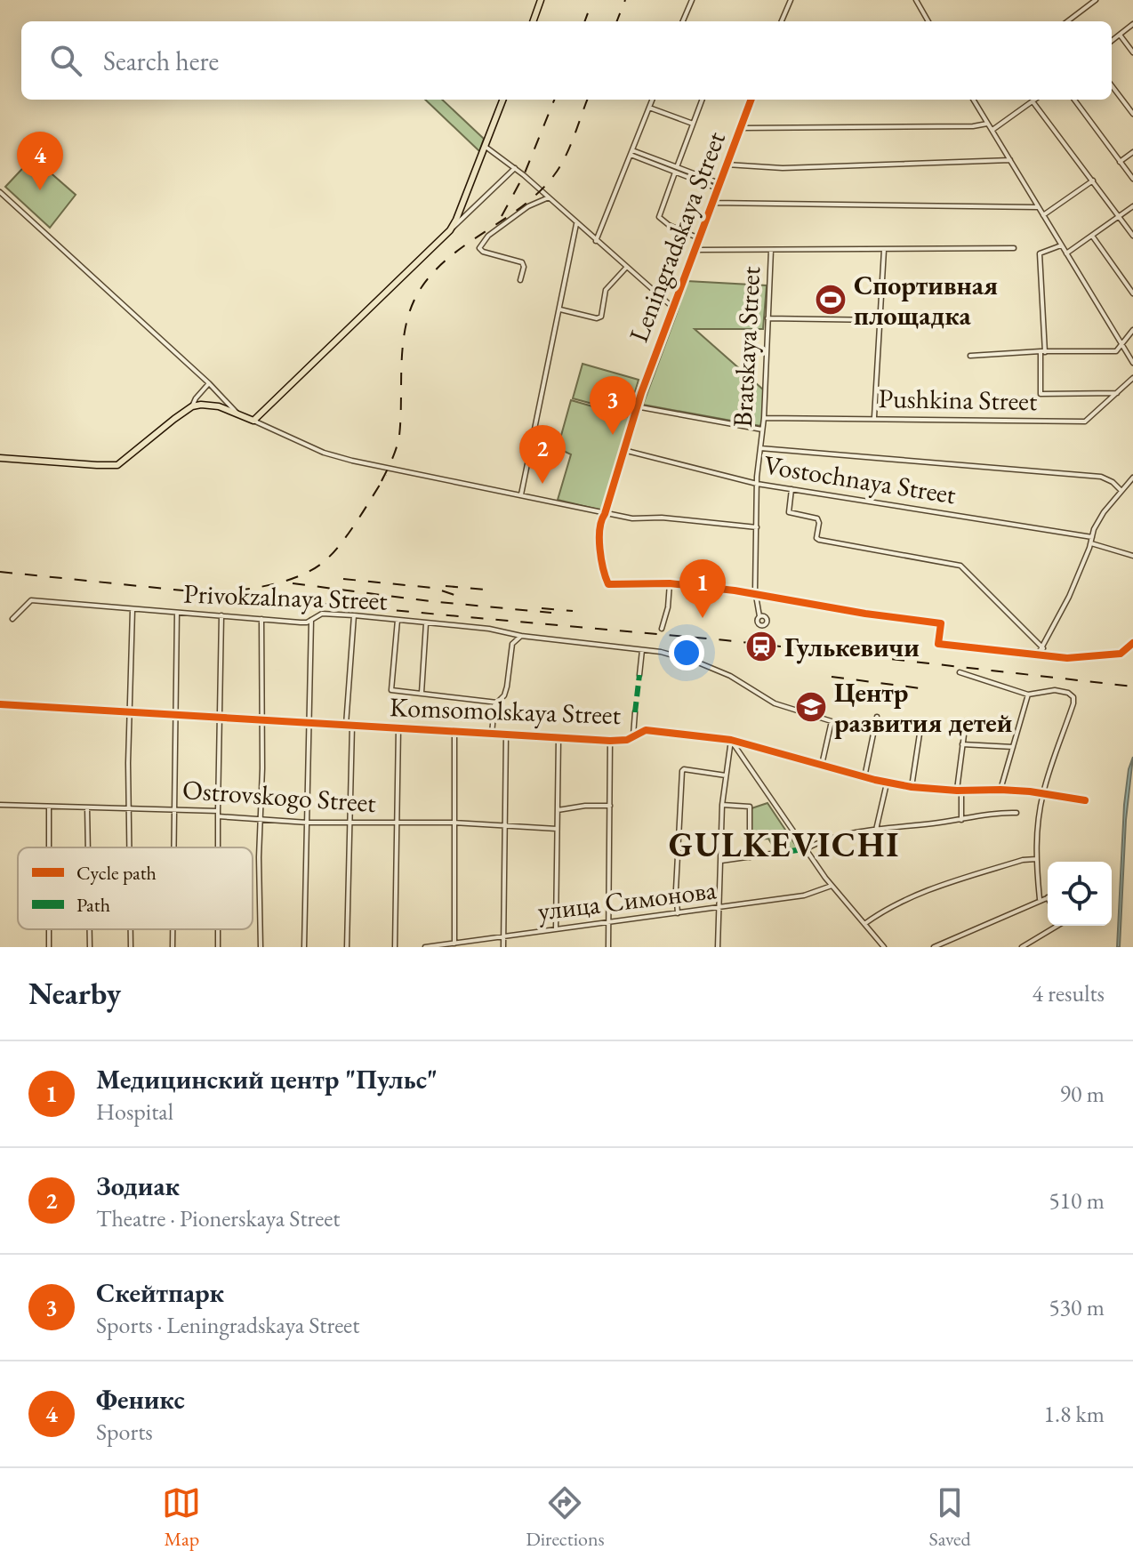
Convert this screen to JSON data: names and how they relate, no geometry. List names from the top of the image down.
{
  "streets": {
    "street": [
      "Leningradskaya Street",
      "Bratskaya Street",
      "Pushkina Street",
      "Vostochnaya Street",
      "Privokzalnaya Street",
      "Komsomolskaya Street",
      "Ostrovskogo Street",
      "улица Симонова"
    ]
  },
  "crossings": [
    ["Leningradskaya Street", "Vostochnaya Street"],
    ["Bratskaya Street", "Pushkina Street"],
    ["Bratskaya Street", "Vostochnaya Street"],
    ["Privokzalnaya Street", "Komsomolskaya Street"]
  ],
  "districts": ["GULKEVICHI"],
  "places": {
    "sports": ["Спортивная площадка"],
    "station": ["Гулькевичи"],
    "school or university": ["Центр развития детей"]
  },
  "legend": ["Cycle path", "Path"],
  "page": {
    "search": "Search here",
    "pins": [
      "4",
      "3",
      "2",
      "1"
    ],
    "heading": ["Nearby", "4 results"],
    "list": [
      {
        "mark": "1",
        "name": "Медицинский центр \"Пульс\"",
        "note": "Hospital",
        "value": "90 m"
      },
      {
        "mark": "2",
        "name": "Зодиак",
        "note": "Theatre · Pionerskaya Street",
        "value": "510 m"
      },
      {
        "mark": "3",
        "name": "Скейтпарк",
        "note": "Sports · Leningradskaya Street",
        "value": "530 m"
      },
      {
        "mark": "4",
        "name": "Феникс",
        "note": "Sports",
        "value": "1.8 km"
      }
    ],
    "nav": ["Map", "Directions", "Saved"]
  }
}
